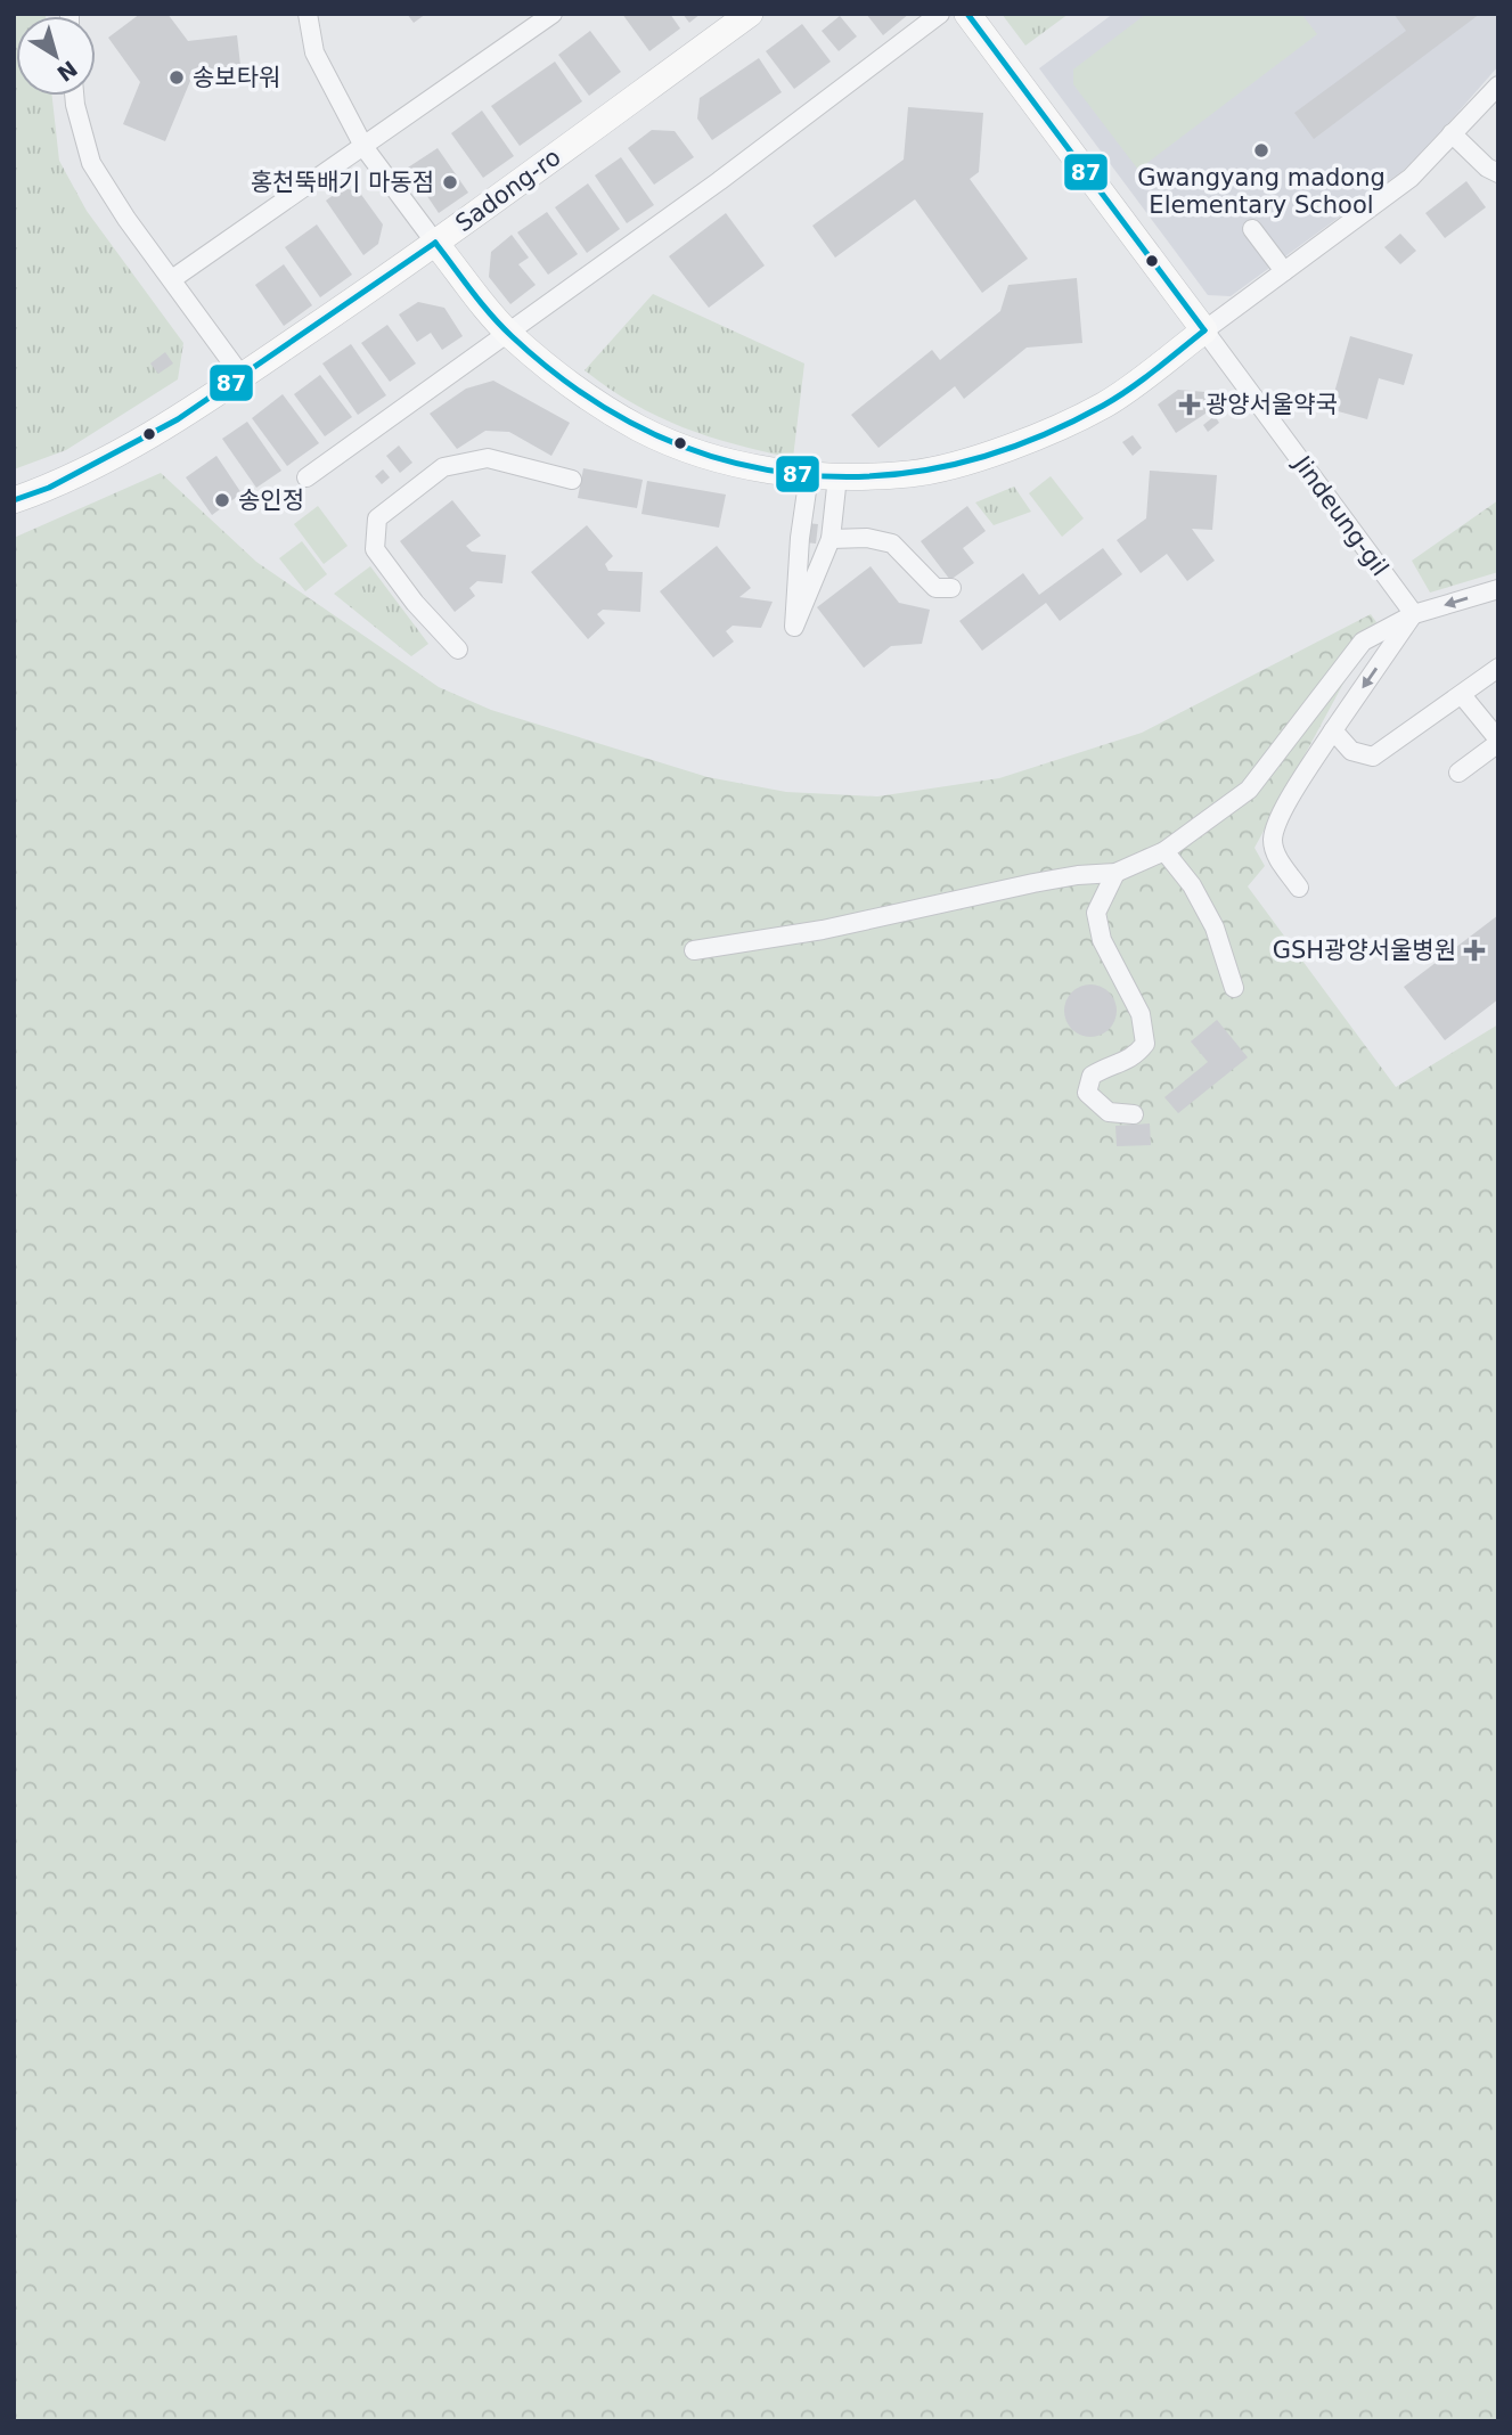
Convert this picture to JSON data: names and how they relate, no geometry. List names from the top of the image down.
{
  "streets": {
    "street": ["Sadong-ro", "Jindeung-gil"]
  },
  "places": {
    "other": [
      "송보타워",
      "Gwangyang madong Elementary School",
      "홍천뚝배기 마동점",
      "송인정"
    ],
    "health": ["광양서울약국", "GSH광양서울병원"]
  },
  "lines": ["transit line 87"],
  "north": "bottom right"
}
